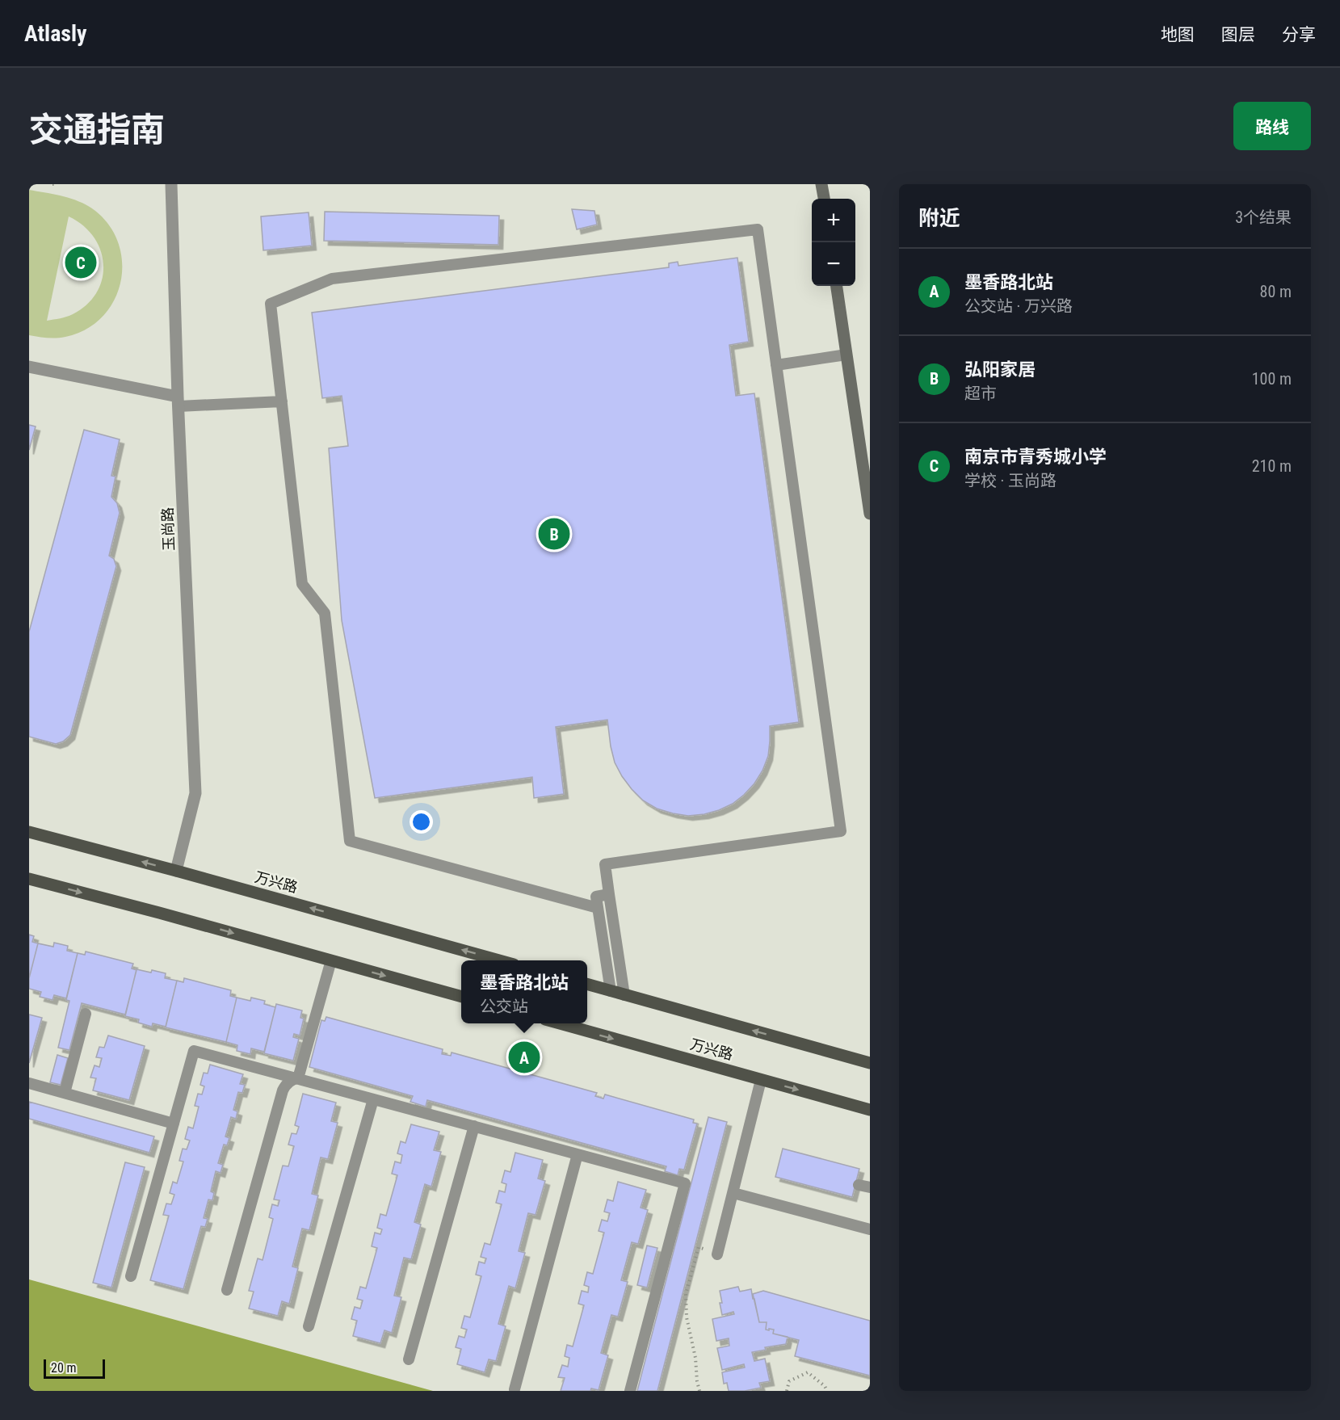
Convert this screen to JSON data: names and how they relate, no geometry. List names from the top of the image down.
{
  "streets": {
    "main road": ["万兴路"],
    "street": ["玉尚路"]
  },
  "crossings": [
    ["玉尚路", "万兴路"]
  ],
  "scale_bar": "20 m",
  "page": {
    "header": "Atlasly",
    "nav": ["地图", "图层", "分享"],
    "title": "交通指南",
    "buttons": "路线",
    "heading": ["附近", "3个结果"],
    "map_buttons": ["+", "−"],
    "pins": ["C", "B", "A"],
    "list": [
      {
        "mark": "A",
        "name": "墨香路北站",
        "note": "公交站 · 万兴路",
        "value": "80 m"
      },
      {
        "mark": "B",
        "name": "弘阳家居",
        "note": "超市",
        "value": "100 m"
      },
      {
        "mark": "C",
        "name": "南京市青秀城小学",
        "note": "学校 · 玉尚路",
        "value": "210 m"
      }
    ],
    "popup": ["墨香路北站", "公交站"],
    "scale": "20 m"
  }
}
